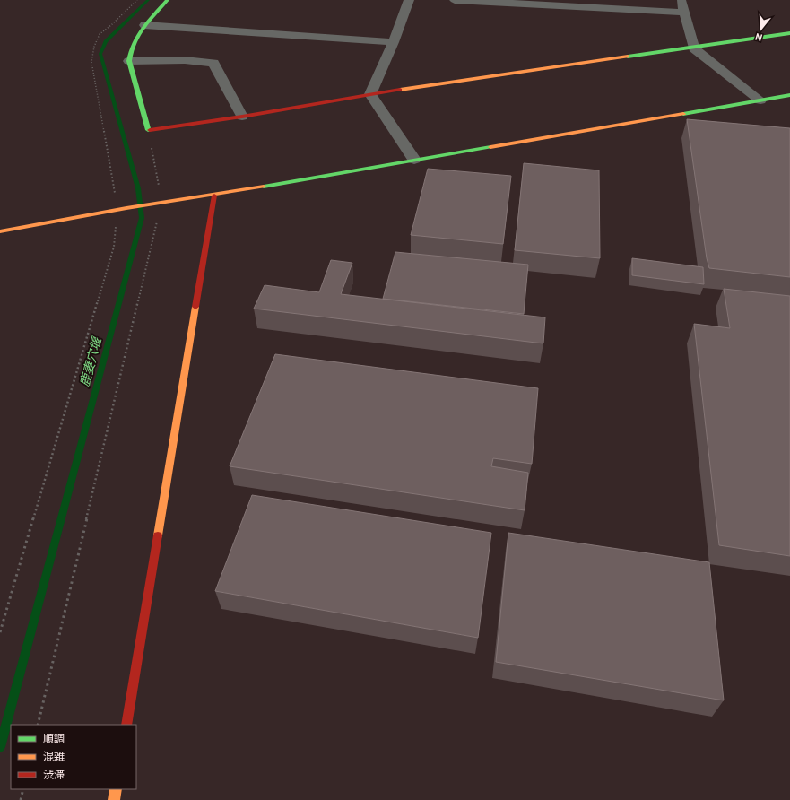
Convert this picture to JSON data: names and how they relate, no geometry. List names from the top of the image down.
{
  "water": ["鹿妻穴堰"],
  "legend": ["順調", "混雑", "渋滞"],
  "north": "bottom"
}
